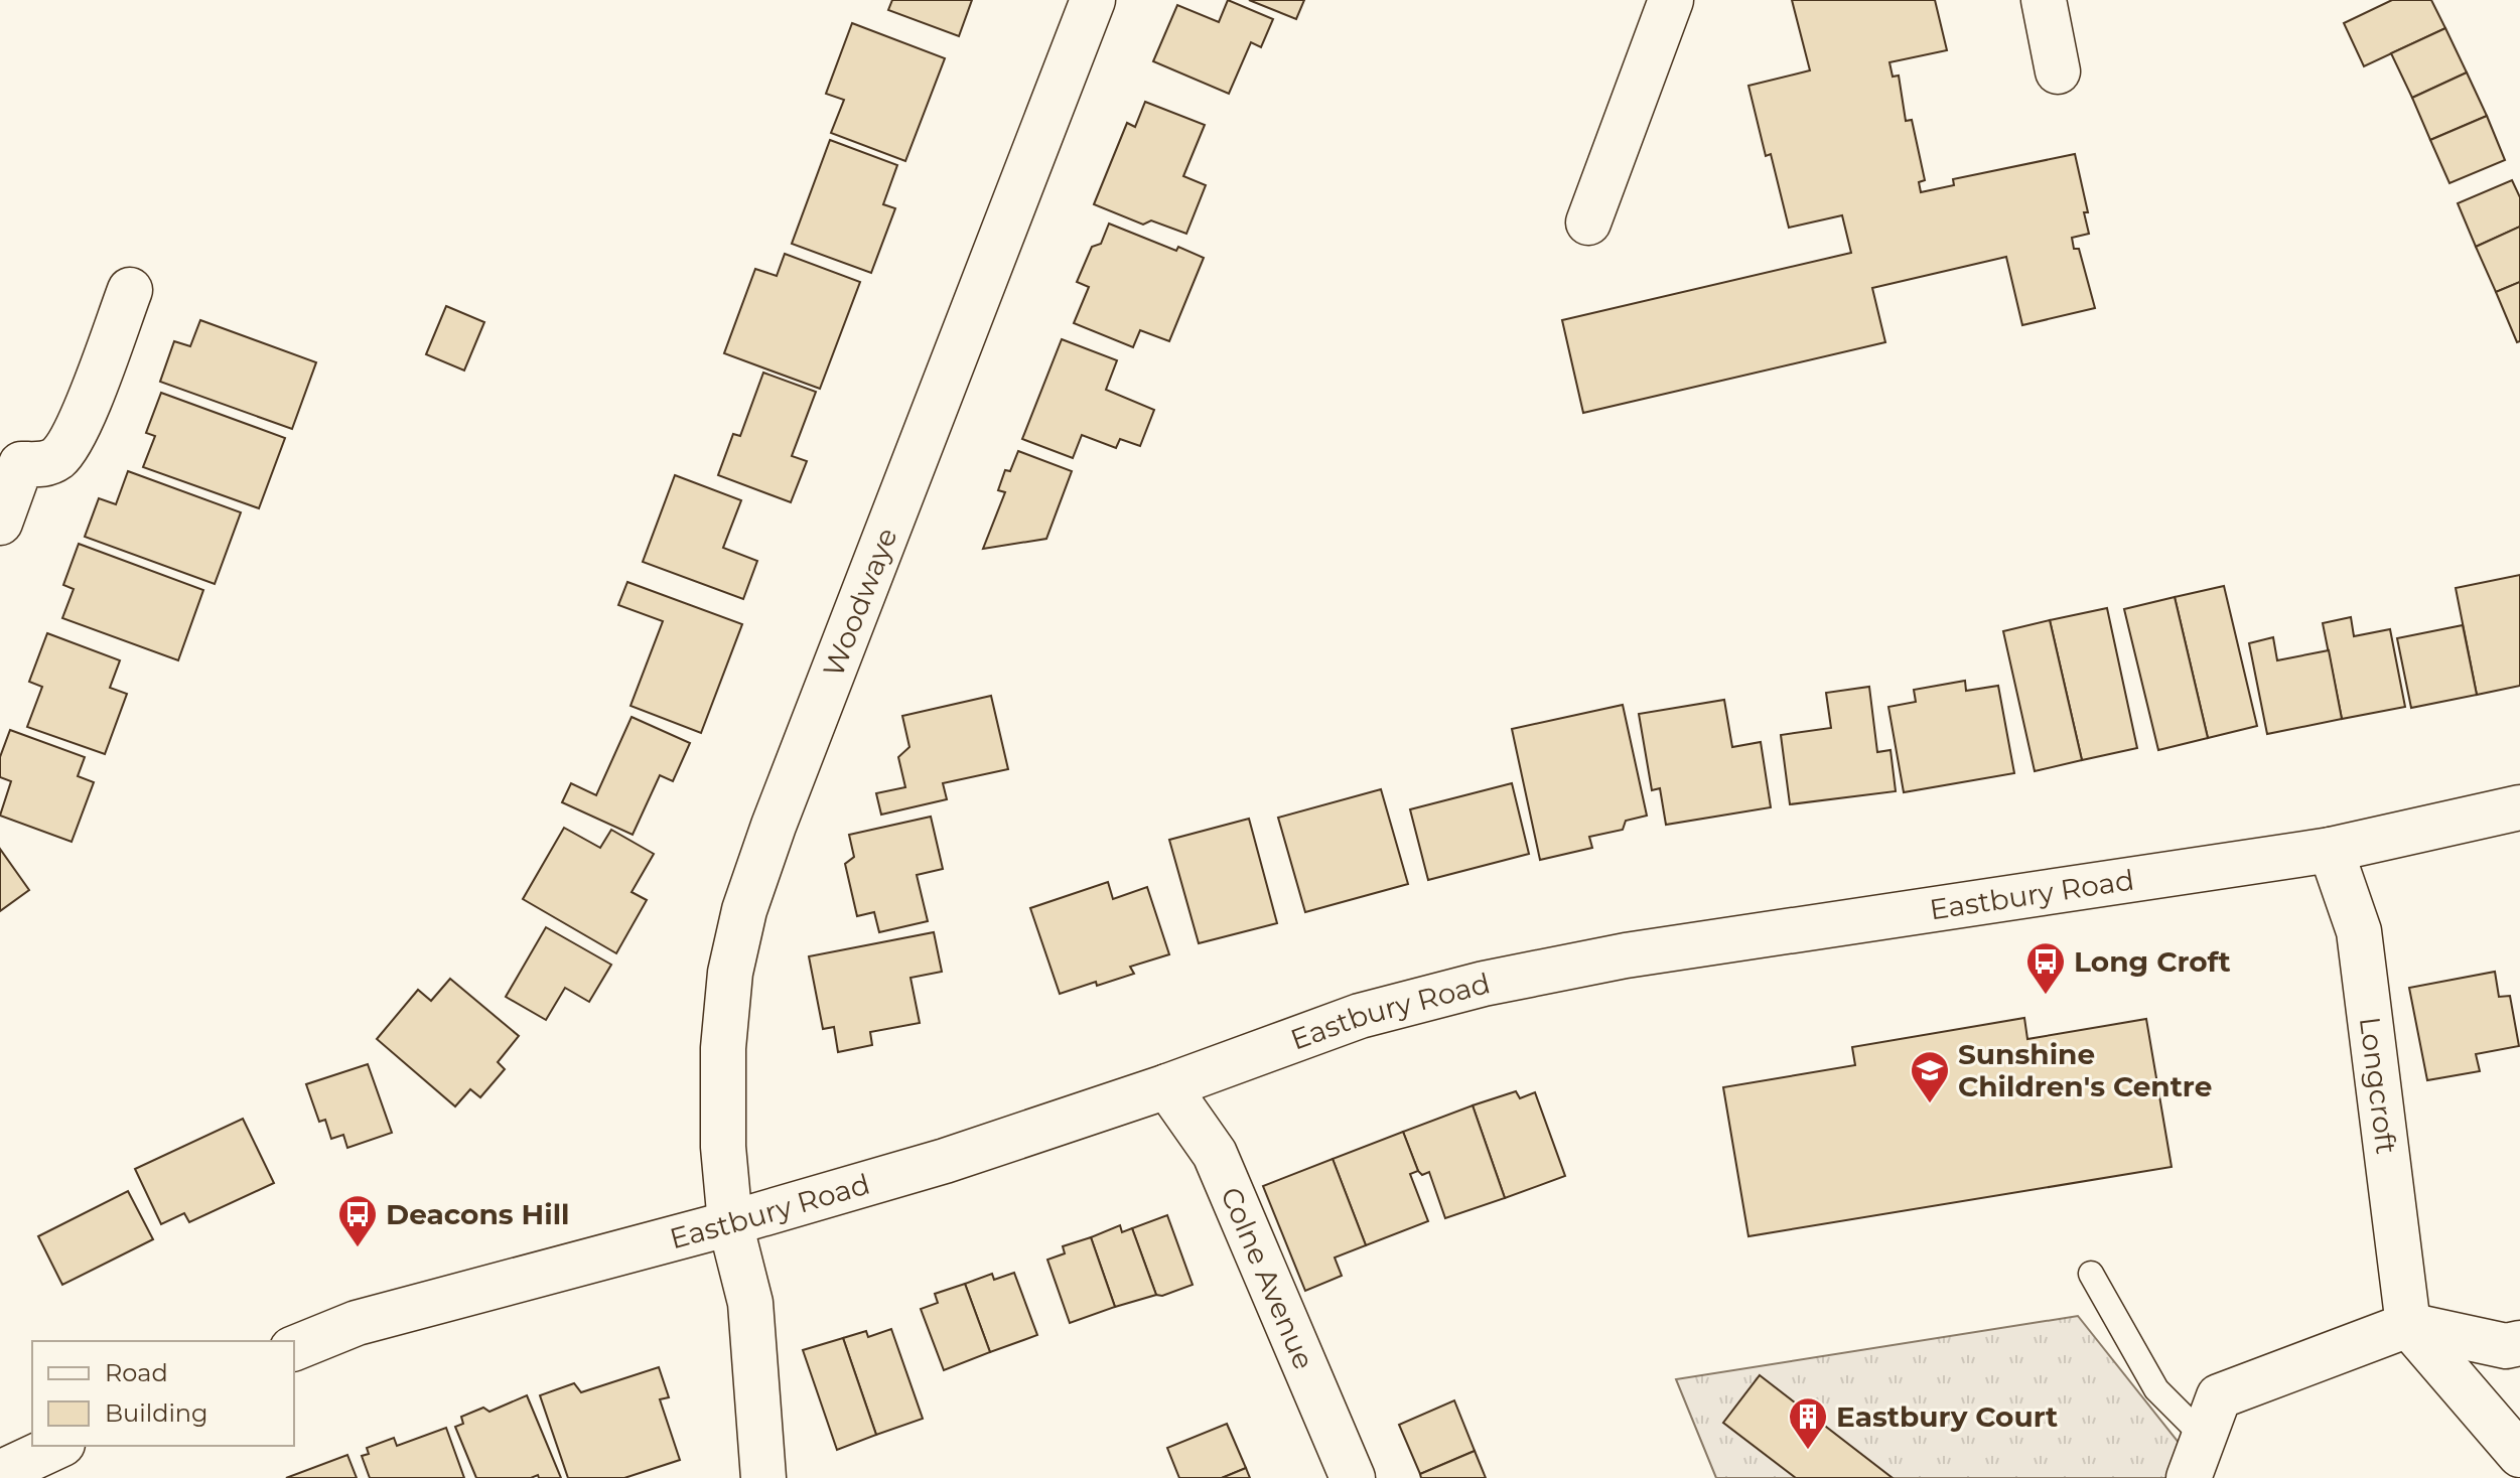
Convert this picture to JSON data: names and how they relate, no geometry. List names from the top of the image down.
{
  "streets": {
    "street": [
      "Woodwaye",
      "Eastbury Road",
      "Longcroft",
      "Colne Avenue"
    ]
  },
  "crossings": [
    ["Woodwaye", "Eastbury Road"],
    ["Eastbury Road", "Longcroft"],
    ["Eastbury Road", "Colne Avenue"]
  ],
  "places": {
    "bus stop": ["Long Croft", "Deacons Hill"],
    "school or university": ["Sunshine Children's Centre"],
    "building": ["Eastbury Court"]
  },
  "legend": ["Road", "Building"]
}
